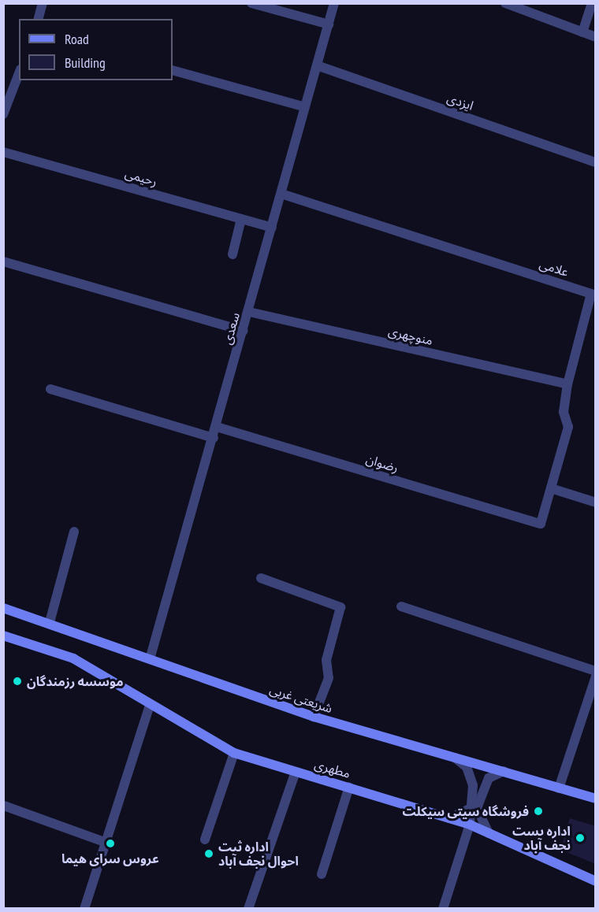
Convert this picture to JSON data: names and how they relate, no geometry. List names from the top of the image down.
{
  "streets": {
    "main road": ["شریعتی غربی", "مطهری"],
    "street": [
      "ایزدی",
      "رحیمی",
      "علامی",
      "سعدی",
      "منوچهری",
      "رضوان"
    ]
  },
  "crossings": [
    ["ایزدی", "سعدی"],
    ["رحیمی", "سعدی"],
    ["علامی", "سعدی"],
    ["علامی", "منوچهری"],
    ["علامی", "رضوان"],
    ["سعدی", "منوچهری"],
    ["سعدی", "رضوان"],
    ["سعدی", "شریعتی غربی"]
  ],
  "places": [
    "موسسه رزمندگان",
    "فروشگاه سيتی سیکلت",
    "اداره پست نجف آباد",
    "عروس سرای هیما",
    "اداره ثبت احوال نجف آباد"
  ],
  "legend": ["Road", "Building"]
}
